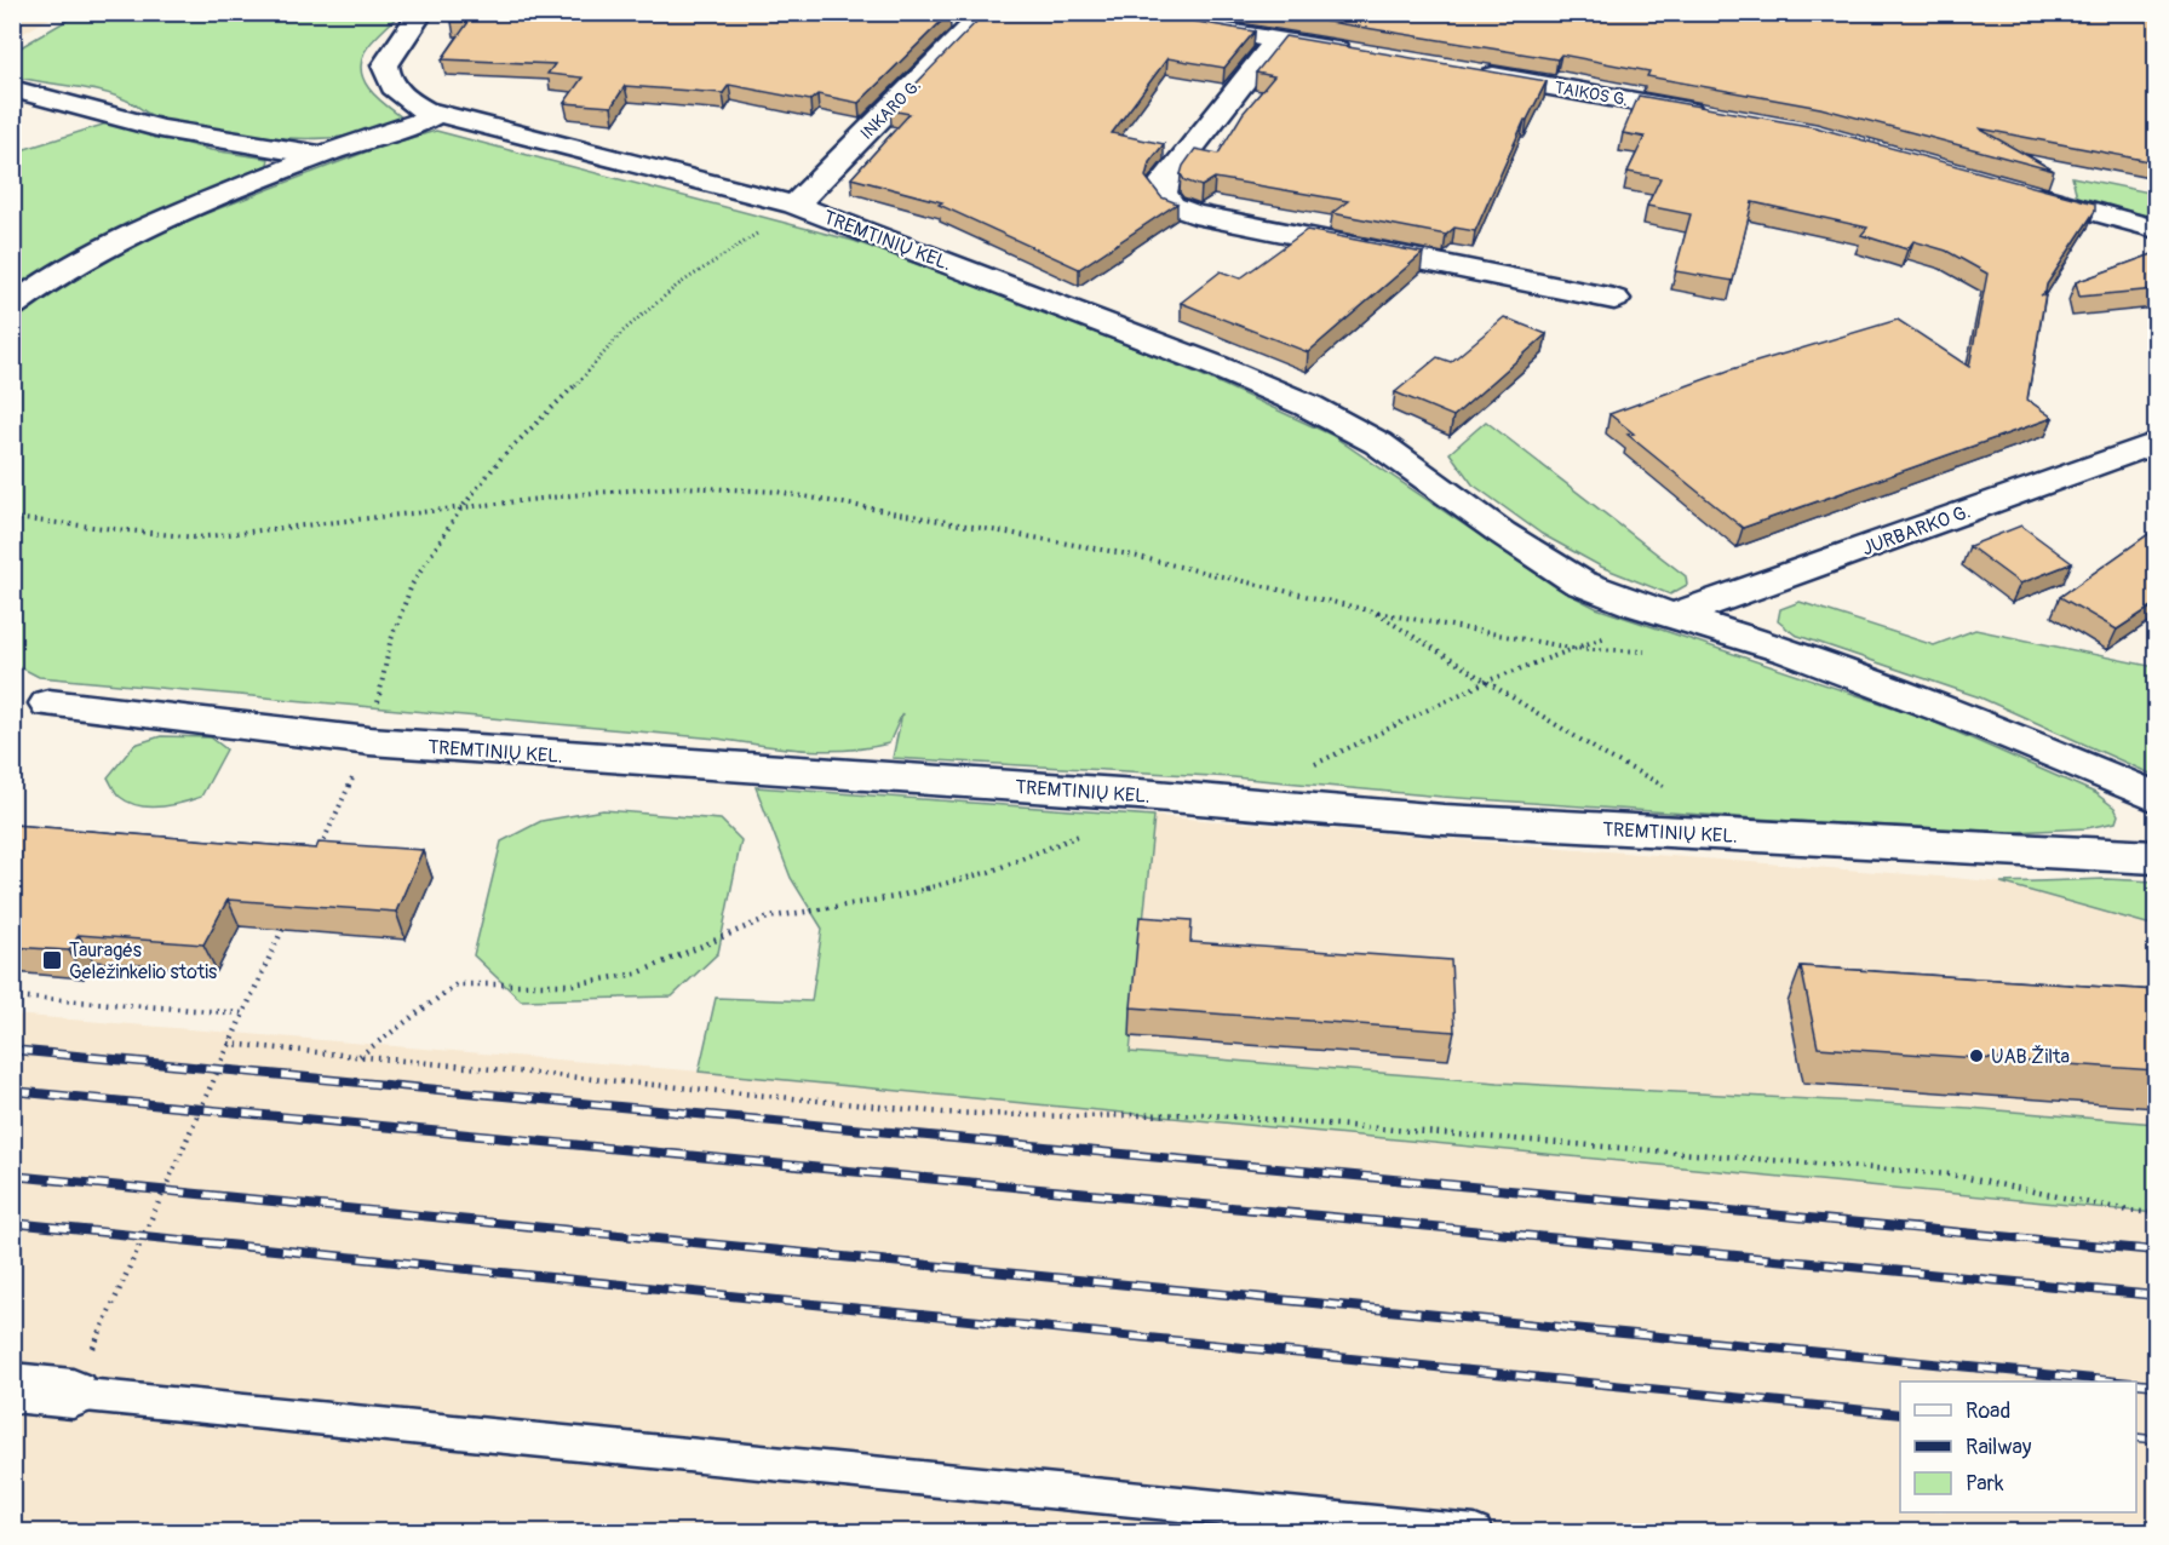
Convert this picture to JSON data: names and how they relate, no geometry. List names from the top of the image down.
{
  "streets": {
    "street": [
      "TAIKOS G.",
      "INKARO G.",
      "TREMTINIŲ KEL.",
      "JURBARKO G."
    ]
  },
  "crossings": [
    ["INKARO G.", "TREMTINIŲ KEL."],
    ["TREMTINIŲ KEL.", "JURBARKO G."]
  ],
  "places": {
    "transit": ["Tauragės Geležinkelio stotis"],
    "other": ["UAB Žilta"]
  },
  "legend": ["Road", "Railway", "Park"]
}
